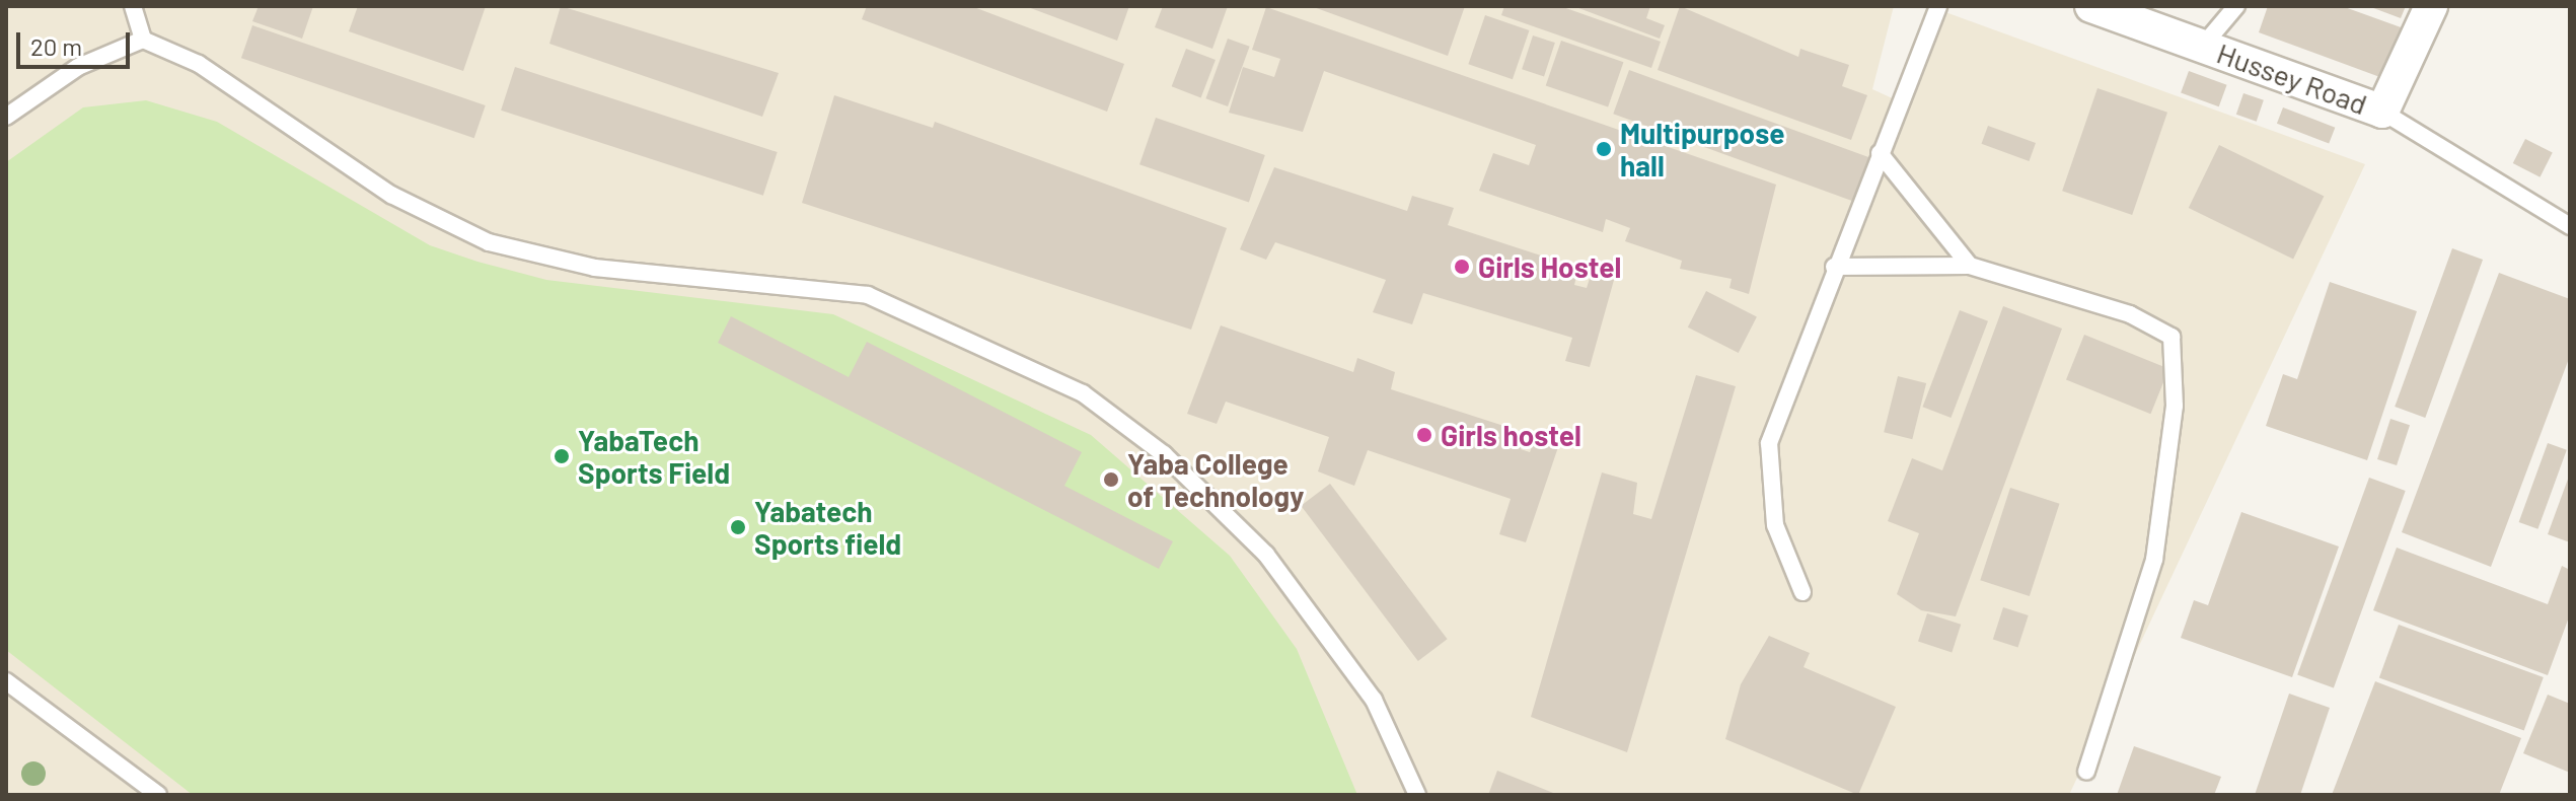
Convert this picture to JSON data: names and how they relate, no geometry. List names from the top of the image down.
{
  "streets": {
    "street": ["Hussey Road"]
  },
  "places": [
    "Multipurpose hall",
    "Girls Hostel",
    "Girls hostel",
    "YabaTech Sports Field",
    "Yaba College of Technology",
    "Yabatech Sports field"
  ],
  "scale_bar": "20 m"
}
